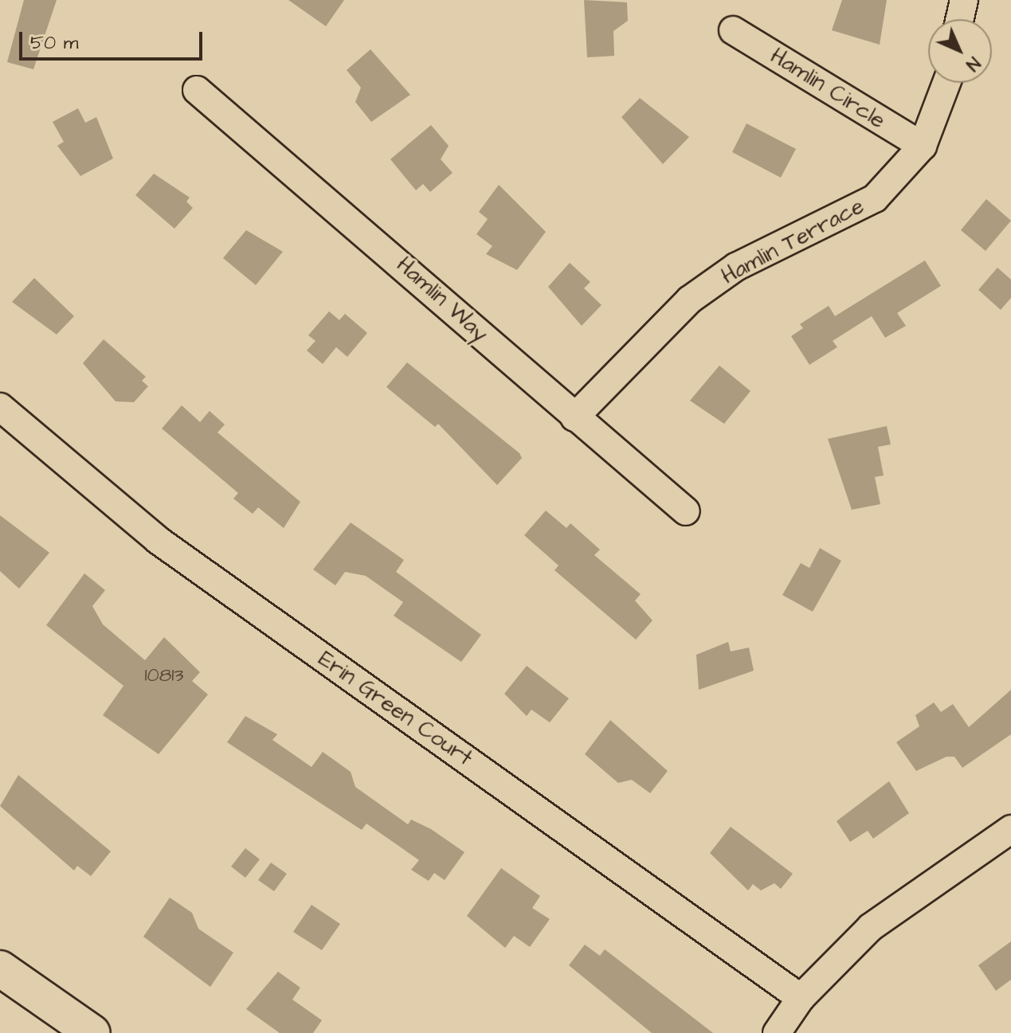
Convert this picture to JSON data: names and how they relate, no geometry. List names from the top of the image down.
{
  "streets": {
    "street": [
      "Hamlin Circle",
      "Hamlin Terrace",
      "Hamlin Way",
      "Erin Green Court"
    ]
  },
  "crossings": [
    ["Hamlin Circle", "Hamlin Terrace"],
    ["Hamlin Terrace", "Hamlin Way"]
  ],
  "house_numbers": ["10813"],
  "scale_bar": "50 m",
  "north": "bottom right"
}
